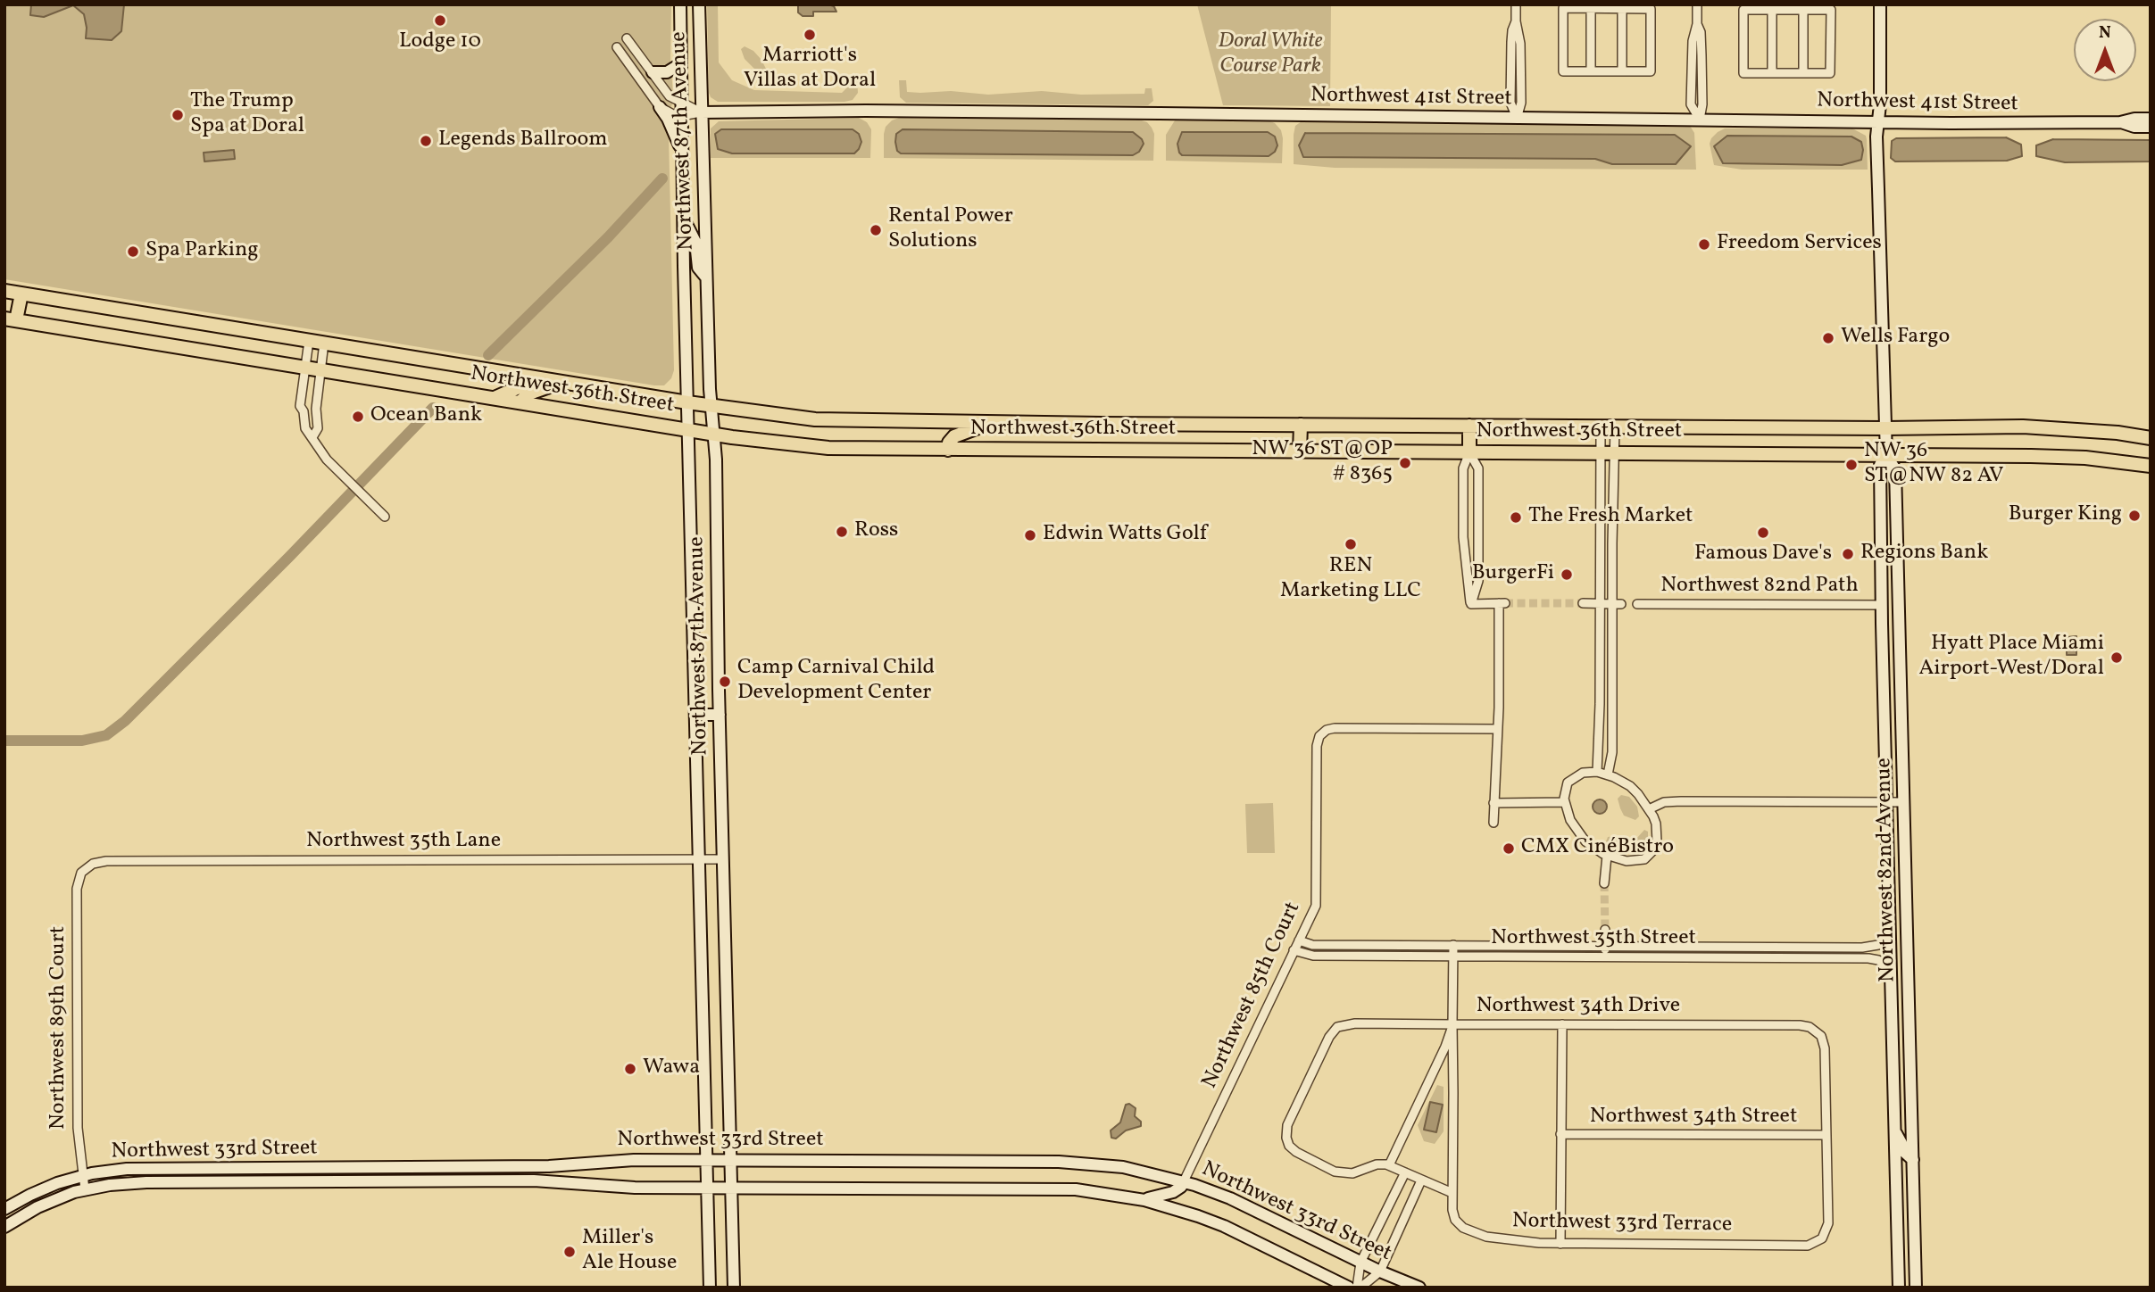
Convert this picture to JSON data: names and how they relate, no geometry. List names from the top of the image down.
{
  "streets": {
    "main road": ["Northwest 36th Street"],
    "street": [
      "Northwest 41st Street",
      "Northwest 87th Avenue",
      "Northwest 82nd Path",
      "Northwest 35th Lane",
      "Northwest 82nd Avenue",
      "Northwest 35th Street",
      "Northwest 85th Court",
      "Northwest 34th Drive",
      "Northwest 89th Court",
      "Northwest 34th Street",
      "Northwest 33rd Street",
      "Northwest 33rd Terrace"
    ]
  },
  "crossings": [
    ["Northwest 41st Street", "Northwest 87th Avenue"],
    ["Northwest 41st Street", "Northwest 82nd Avenue"],
    ["Northwest 87th Avenue", "Northwest 36th Street"],
    ["Northwest 87th Avenue", "Northwest 35th Lane"],
    ["Northwest 87th Avenue", "Northwest 33rd Street"],
    ["Northwest 36th Street", "Northwest 82nd Avenue"],
    ["Northwest 82nd Path", "Northwest 82nd Avenue"],
    ["Northwest 35th Lane", "Northwest 89th Court"],
    ["Northwest 82nd Avenue", "Northwest 35th Street"],
    ["Northwest 35th Street", "Northwest 85th Court"],
    ["Northwest 35th Street", "Northwest 33rd Terrace"],
    ["Northwest 85th Court", "Northwest 33rd Street"],
    ["Northwest 34th Drive", "Northwest 34th Street"],
    ["Northwest 34th Drive", "Northwest 33rd Terrace"],
    ["Northwest 89th Court", "Northwest 33rd Street"],
    ["Northwest 34th Street", "Northwest 33rd Terrace"]
  ],
  "parks": ["Doral White Course Park"],
  "places": [
    "Lodge 10",
    "Marriott's Villas at Doral",
    "The Trump Spa at Doral",
    "Legends Ballroom",
    "Rental Power Solutions",
    "Freedom Services",
    "Spa Parking",
    "Wells Fargo",
    "Ocean Bank",
    "NW 36 ST@OP # 8365",
    "NW 36 ST@NW 82 AV",
    "Burger King",
    "The Fresh Market",
    "Ross",
    "Famous Dave's",
    "Edwin Watts Golf",
    "REN Marketing LLC",
    "Regions Bank",
    "BurgerFi",
    "Hyatt Place Miami Airport-West/Doral",
    "Camp Carnival Child Development Center",
    "CMX CinéBistro",
    "Wawa",
    "Miller's Ale House"
  ],
  "north": "top"
}
